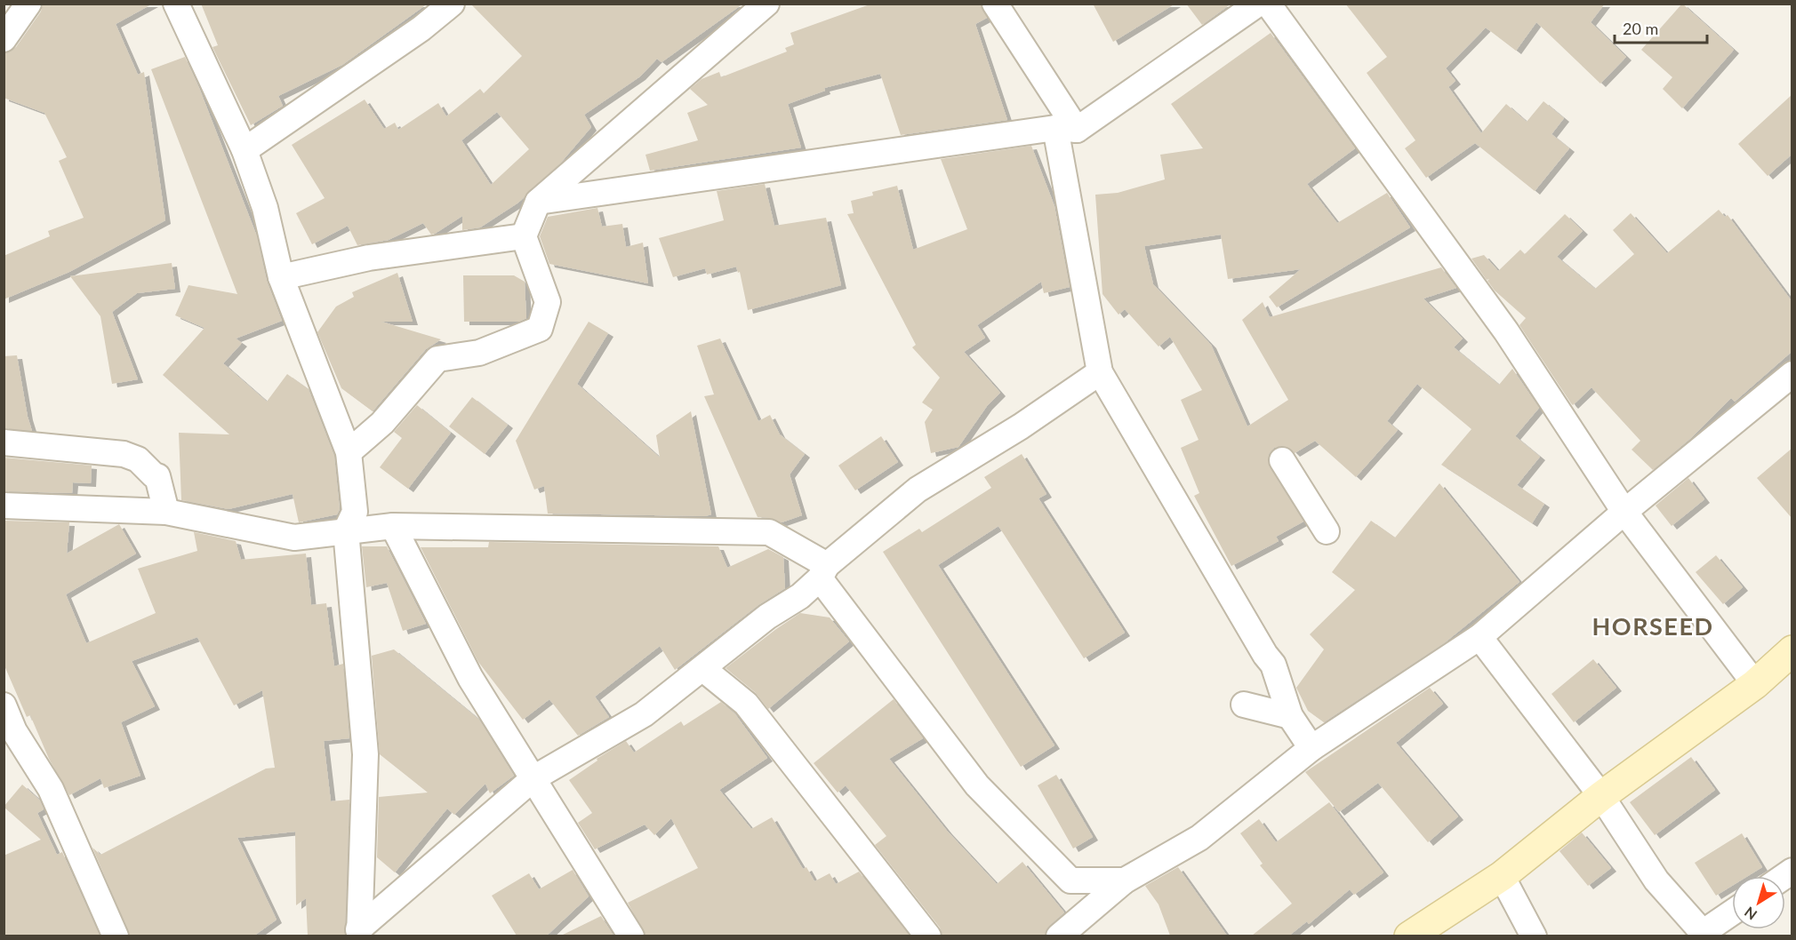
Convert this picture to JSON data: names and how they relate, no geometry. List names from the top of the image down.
{
  "districts": ["HORSEED"],
  "scale_bar": "20 m",
  "north": "bottom left"
}
